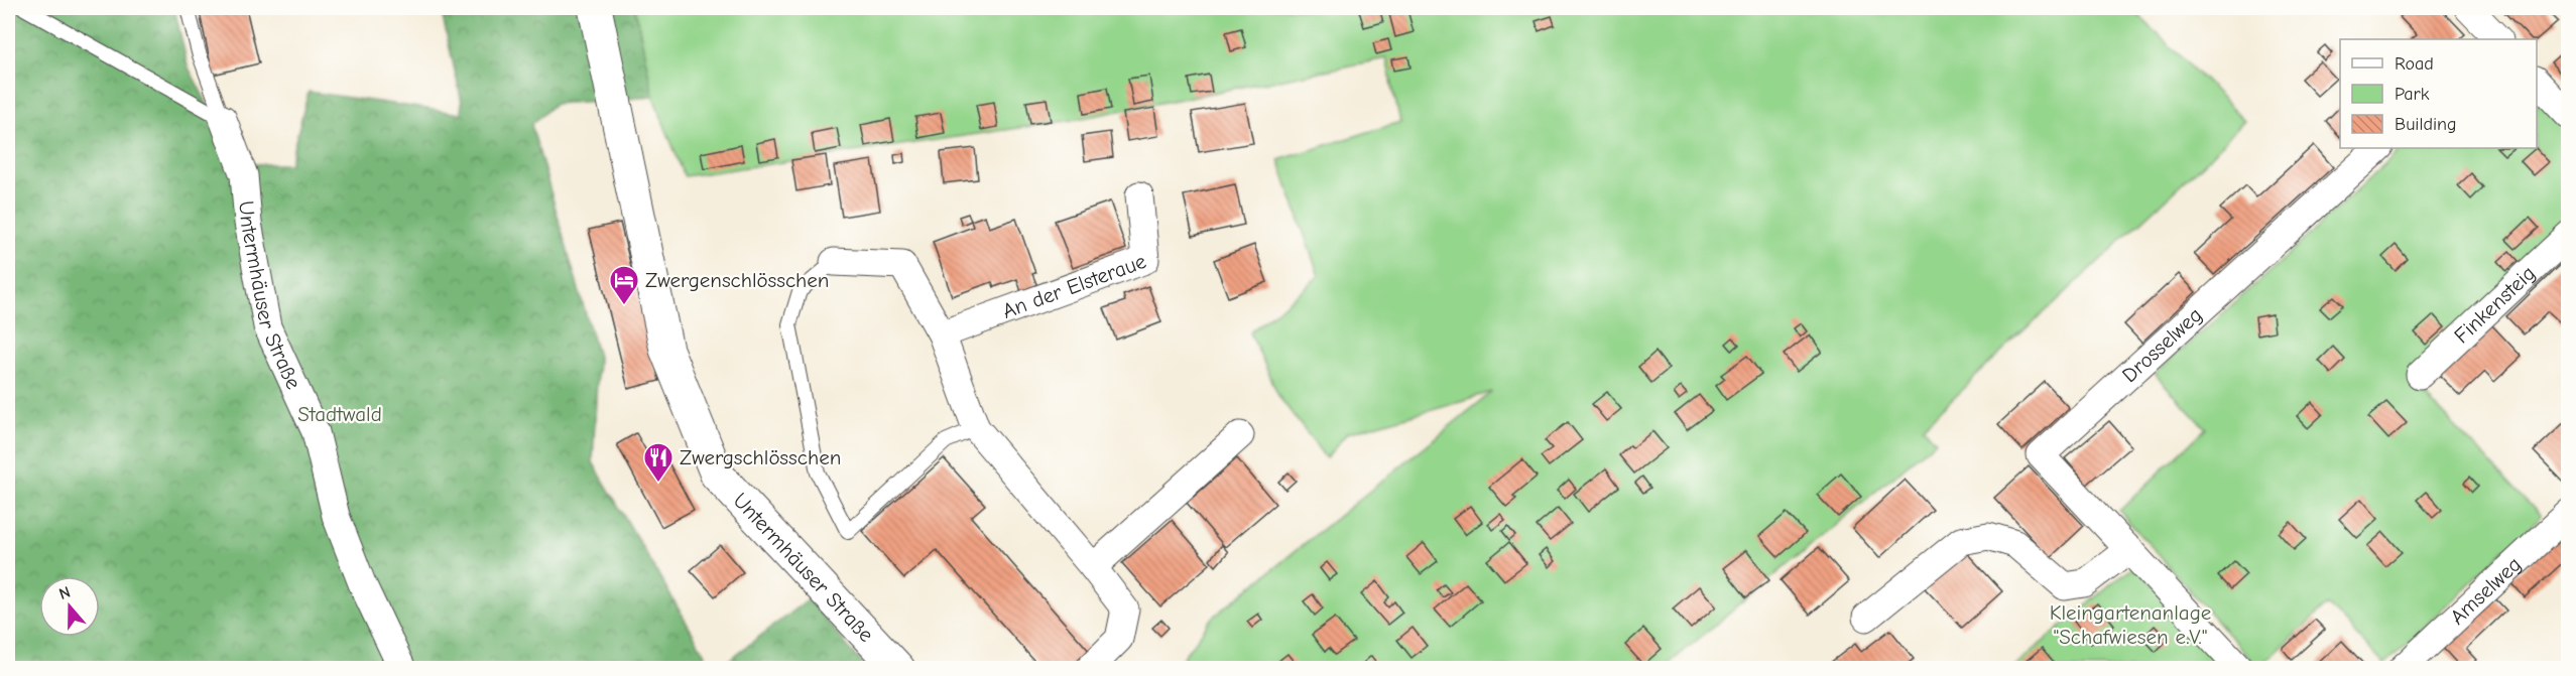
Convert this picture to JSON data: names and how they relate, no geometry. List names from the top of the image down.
{
  "streets": {
    "main road": ["Untermhäuser Straße"],
    "street": [
      "An der Elsteraue",
      "Finkensteig",
      "Drosselweg",
      "Amselweg"
    ]
  },
  "parks": ["Stadtwald", "Kleingartenanlage \"Schafwiesen e.V.\""],
  "places": {
    "hotel": ["Zwergenschlösschen"],
    "restaurant": ["Zwergschlösschen"]
  },
  "legend": ["Road", "Park", "Building"],
  "north": "top"
}
